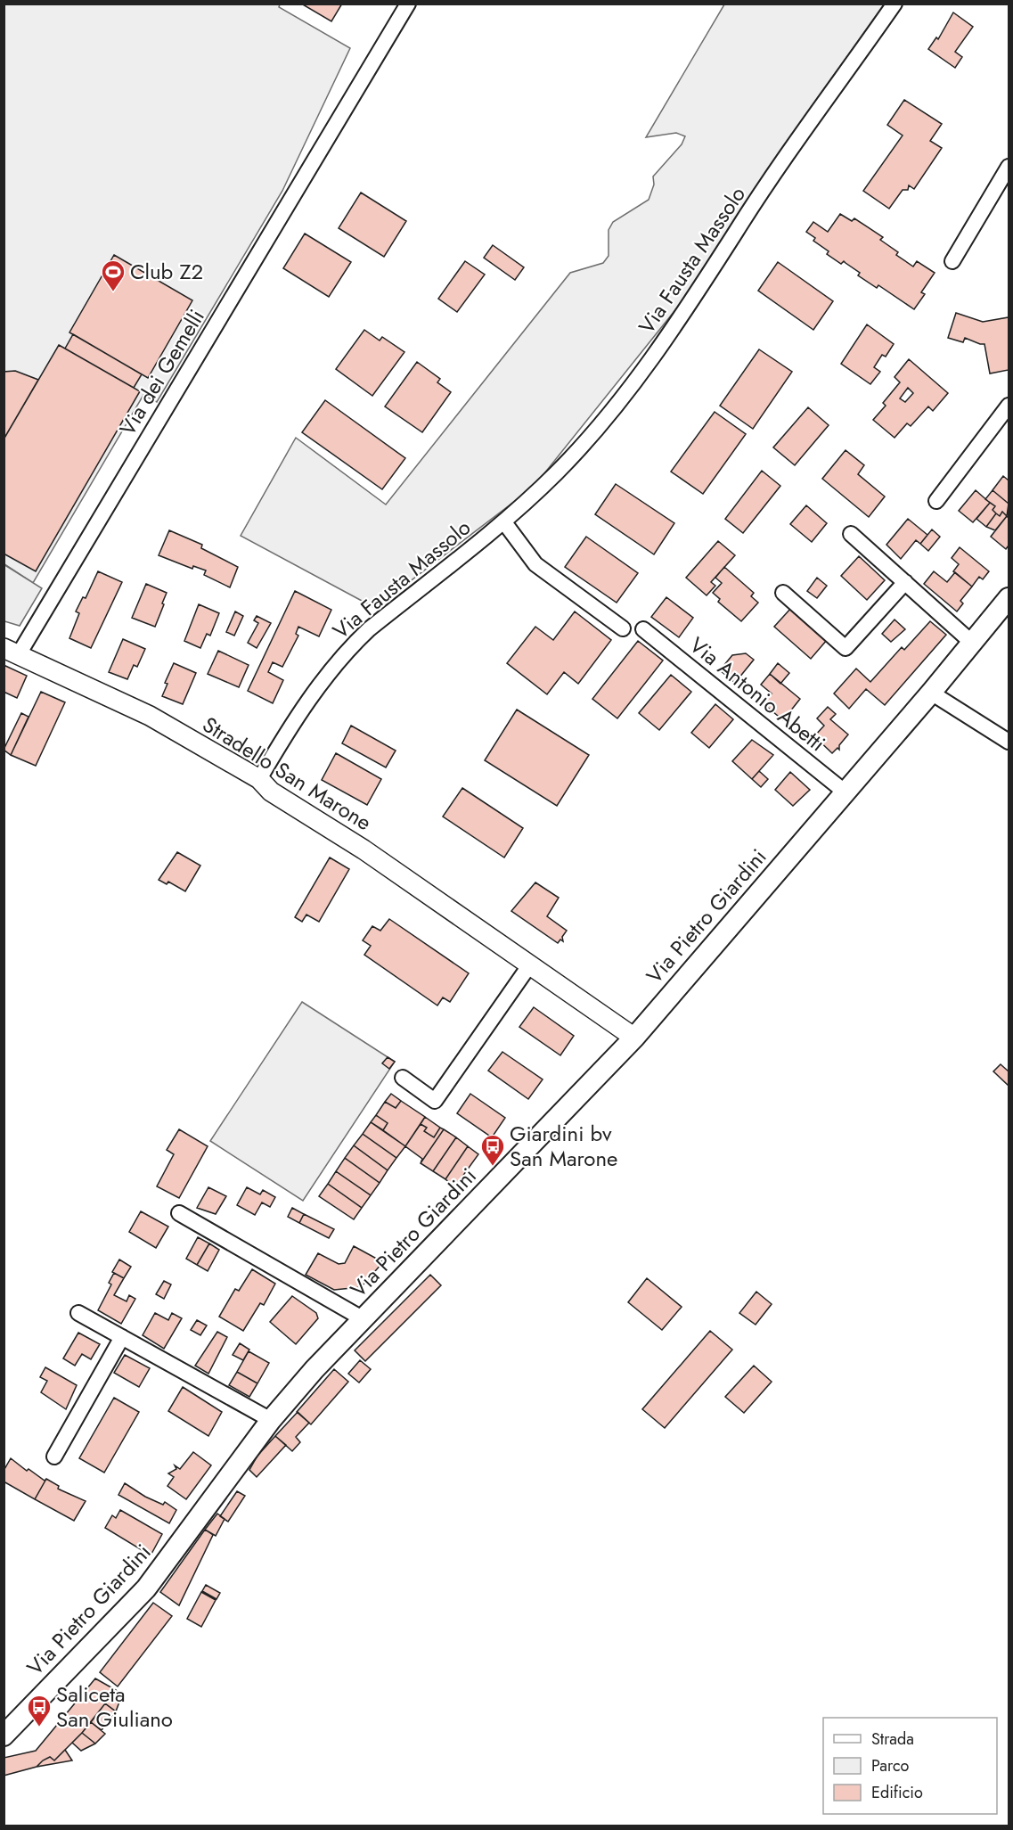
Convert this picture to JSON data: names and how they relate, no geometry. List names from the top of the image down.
{
  "streets": {
    "main road": ["Via Pietro Giardini"],
    "street": [
      "Via Fausta Massolo",
      "Via dei Gemelli",
      "Via Antonio Abetti",
      "Stradello San Marone"
    ]
  },
  "crossings": [
    ["Via Fausta Massolo", "Stradello San Marone"],
    ["Via dei Gemelli", "Stradello San Marone"],
    ["Via Antonio Abetti", "Via Pietro Giardini"],
    ["Stradello San Marone", "Via Pietro Giardini"]
  ],
  "places": {
    "sports": ["Club Z2"],
    "bus stop": ["Giardini bv San Marone", "Saliceta San Giuliano"]
  },
  "legend": ["Strada", "Parco", "Edificio"]
}
